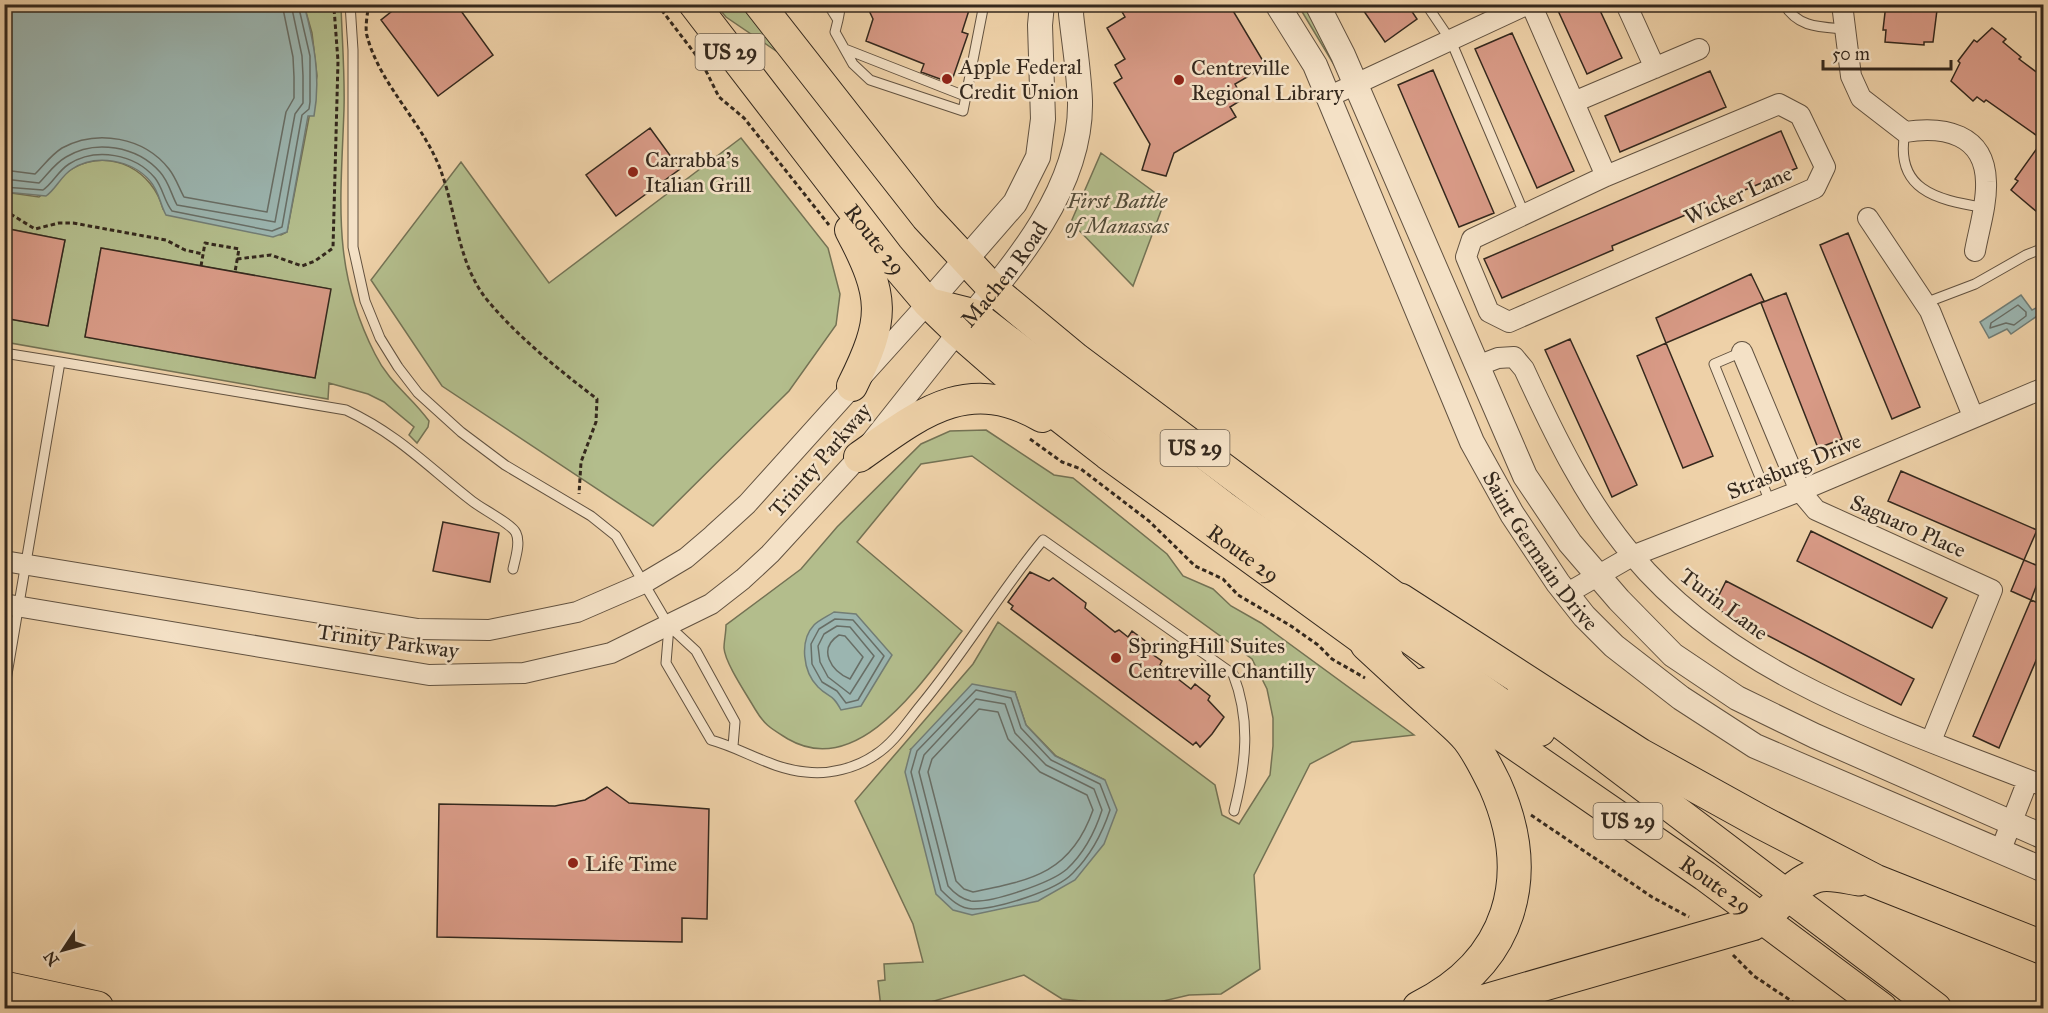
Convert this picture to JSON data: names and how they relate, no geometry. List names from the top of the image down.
{
  "streets": {
    "main road": ["US 29", "Route 29"],
    "street": [
      "Wicker Lane",
      "Machen Road",
      "Trinity Parkway",
      "Strasburg Drive",
      "Saguaro Place",
      "Saint Germain Drive",
      "Turin Lane"
    ]
  },
  "crossings": [
    ["Route 29", "Machen Road"],
    ["Route 29", "Trinity Parkway"],
    ["Machen Road", "Trinity Parkway"],
    ["Strasburg Drive", "Saguaro Place"],
    ["Strasburg Drive", "Saint Germain Drive"],
    ["Strasburg Drive", "Turin Lane"],
    ["Saguaro Place", "Turin Lane"],
    ["Saint Germain Drive", "Turin Lane"]
  ],
  "parks": ["First Battle of Manassas"],
  "places": [
    "Apple Federal Credit Union",
    "Centreville Regional Library",
    "Carrabba's Italian Grill",
    "SpringHill Suites Centreville Chantilly",
    "Life Time"
  ],
  "scale_bar": "50 m",
  "north": "bottom left"
}
